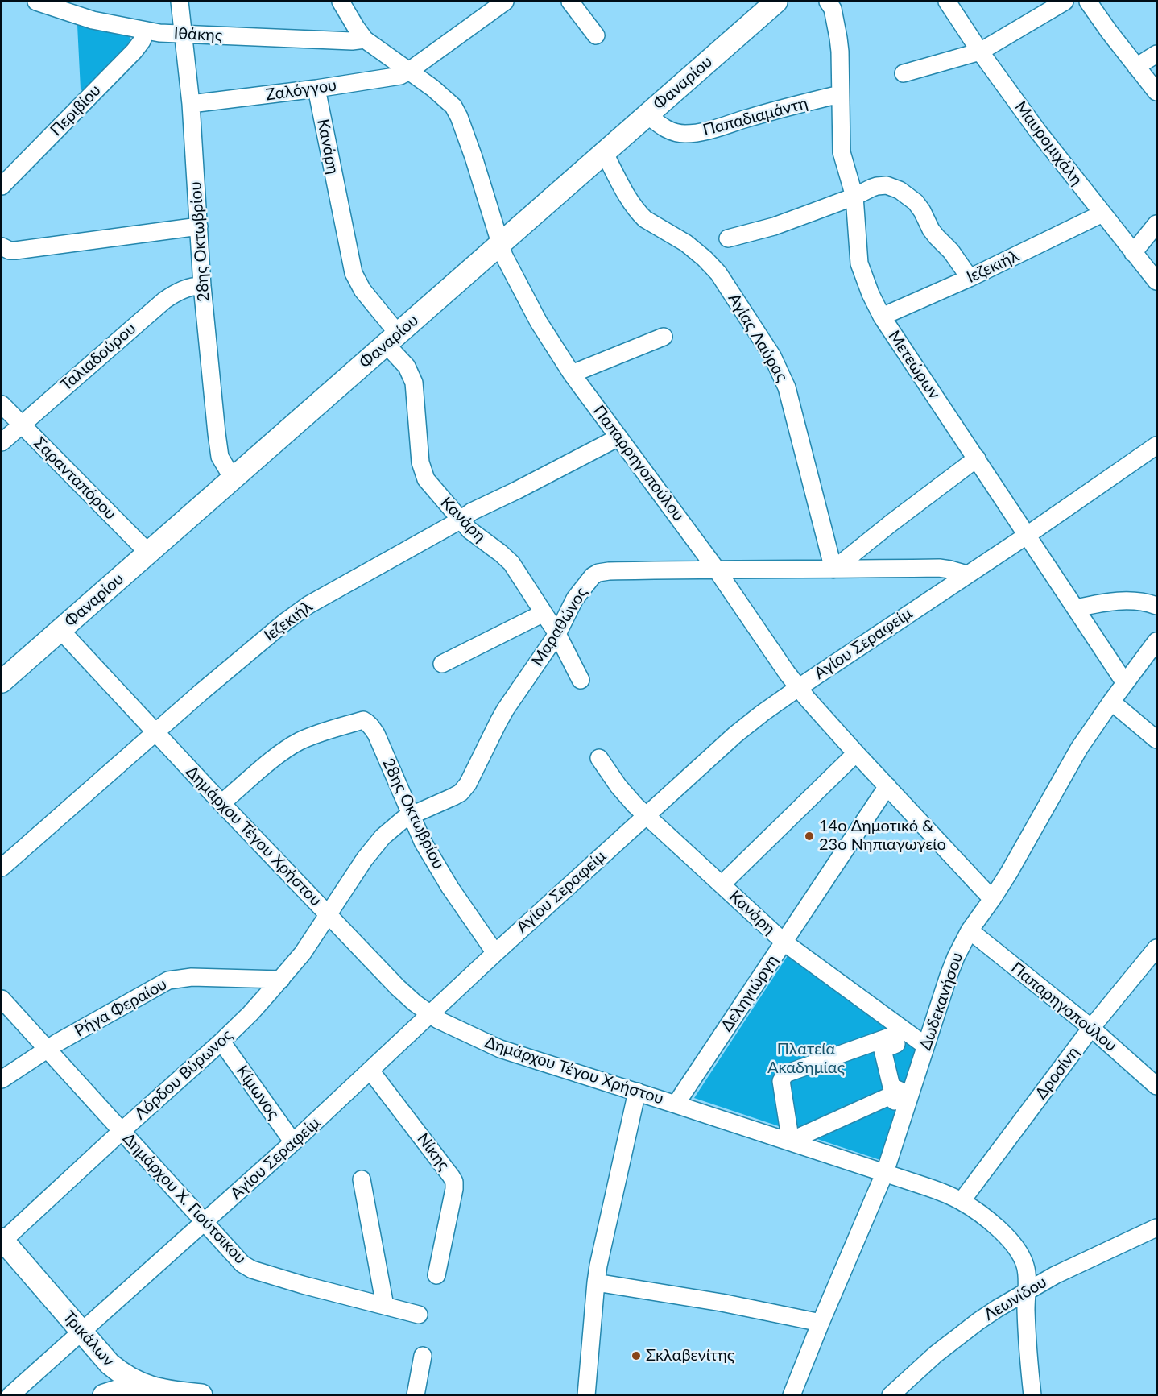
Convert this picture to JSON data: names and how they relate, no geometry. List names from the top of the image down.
{
  "streets": {
    "main road": ["Φαναρίου", "Τρικάλων"],
    "street": [
      "Ιθάκης",
      "Ζαλόγγου",
      "Περιβίου",
      "Παπαδιαμάντη",
      "Μαυρομιχάλη",
      "Κανάρη",
      "28ης Οκτωβρίου",
      "Ιεζεκιήλ",
      "Αγίας Λαύρας",
      "Ταλιαδούρου",
      "Μετεώρων",
      "Παπαρρηγοπούλου",
      "Σαρανταπόρου",
      "Μαραθώνος",
      "Αγίου Σεραφείμ",
      "Δημάρχου Τέγου Χρήστου",
      "Δεληγιώργη",
      "Δωδεκανήσου",
      "Παπαρηγοπούλου",
      "Ρήγα Φεραίου",
      "Δροσίνη",
      "Λόρδου Βύρωνος",
      "Κίμωνος",
      "Νίκης",
      "Δημάρχου Χ. Γιούτσικου",
      "Λεωνίδου"
    ]
  },
  "crossings": [
    ["Ιθάκης", "Περιβίου"],
    ["Ιθάκης", "28ης Οκτωβρίου"],
    ["Ιθάκης", "Παπαρρηγοπούλου"],
    ["Φαναρίου", "Παπαδιαμάντη"],
    ["Φαναρίου", "Κανάρη"],
    ["Φαναρίου", "28ης Οκτωβρίου"],
    ["Φαναρίου", "Αγίας Λαύρας"],
    ["Φαναρίου", "Παπαρρηγοπούλου"],
    ["Φαναρίου", "Σαρανταπόρου"],
    ["Φαναρίου", "Δημάρχου Τέγου Χρήστου"],
    ["Ζαλόγγου", "Κανάρη"],
    ["Ζαλόγγου", "28ης Οκτωβρίου"],
    ["Ζαλόγγου", "Παπαρρηγοπούλου"],
    ["Παπαδιαμάντη", "Μετεώρων"],
    ["Μαυρομιχάλη", "Ιεζεκιήλ"],
    ["Κανάρη", "Ιεζεκιήλ"],
    ["Κανάρη", "Μαραθώνος"],
    ["Κανάρη", "Αγίου Σεραφείμ"],
    ["Κανάρη", "Δεληγιώργη"],
    ["Κανάρη", "Δωδεκανήσου"],
    ["28ης Οκτωβρίου", "Ταλιαδούρου"],
    ["28ης Οκτωβρίου", "Μαραθώνος"],
    ["28ης Οκτωβρίου", "Αγίου Σεραφείμ"],
    ["28ης Οκτωβρίου", "Δημάρχου Τέγου Χρήστου"],
    ["Ιεζεκιήλ", "Μετεώρων"],
    ["Ιεζεκιήλ", "Παπαρρηγοπούλου"],
    ["Ιεζεκιήλ", "Δημάρχου Τέγου Χρήστου"],
    ["Αγίας Λαύρας", "Μαραθώνος"],
    ["Ταλιαδούρου", "Σαρανταπόρου"],
    ["Μετεώρων", "Αγίου Σεραφείμ"],
    ["Μετεώρων", "Δωδεκανήσου"],
    ["Παπαρρηγοπούλου", "Μαραθώνος"],
    ["Παπαρρηγοπούλου", "Αγίου Σεραφείμ"],
    ["Παπαρρηγοπούλου", "Δεληγιώργη"],
    ["Παπαρρηγοπούλου", "Δωδεκανήσου"],
    ["Μαραθώνος", "Αγίου Σεραφείμ"],
    ["Μαραθώνος", "Δημάρχου Τέγου Χρήστου"],
    ["Μαραθώνος", "Λόρδου Βύρωνος"],
    ["Αγίου Σεραφείμ", "Δημάρχου Τέγου Χρήστου"],
    ["Αγίου Σεραφείμ", "Κίμωνος"],
    ["Αγίου Σεραφείμ", "Νίκης"],
    ["Αγίου Σεραφείμ", "Δημάρχου Χ. Γιούτσικου"],
    ["Αγίου Σεραφείμ", "Τρικάλων"],
    ["Δημάρχου Τέγου Χρήστου", "Δεληγιώργη"],
    ["Δημάρχου Τέγου Χρήστου", "Δωδεκανήσου"],
    ["Δημάρχου Τέγου Χρήστου", "Δροσίνη"],
    ["Δημάρχου Τέγου Χρήστου", "Λόρδου Βύρωνος"],
    ["Δημάρχου Τέγου Χρήστου", "Λεωνίδου"],
    ["Δωδεκανήσου", "Παπαρηγοπούλου"],
    ["Παπαρηγοπούλου", "Δροσίνη"],
    ["Ρήγα Φεραίου", "Λόρδου Βύρωνος"],
    ["Ρήγα Φεραίου", "Δημάρχου Χ. Γιούτσικου"],
    ["Λόρδου Βύρωνος", "Κίμωνος"],
    ["Λόρδου Βύρωνος", "Δημάρχου Χ. Γιούτσικου"],
    ["Λόρδου Βύρωνος", "Τρικάλων"]
  ],
  "parks": ["Πλατεία Ακαδημίας"],
  "places": ["14ο Δημοτικό & 23ο Νηπιαγωγείο", "Σκλαβενίτης"]
}
